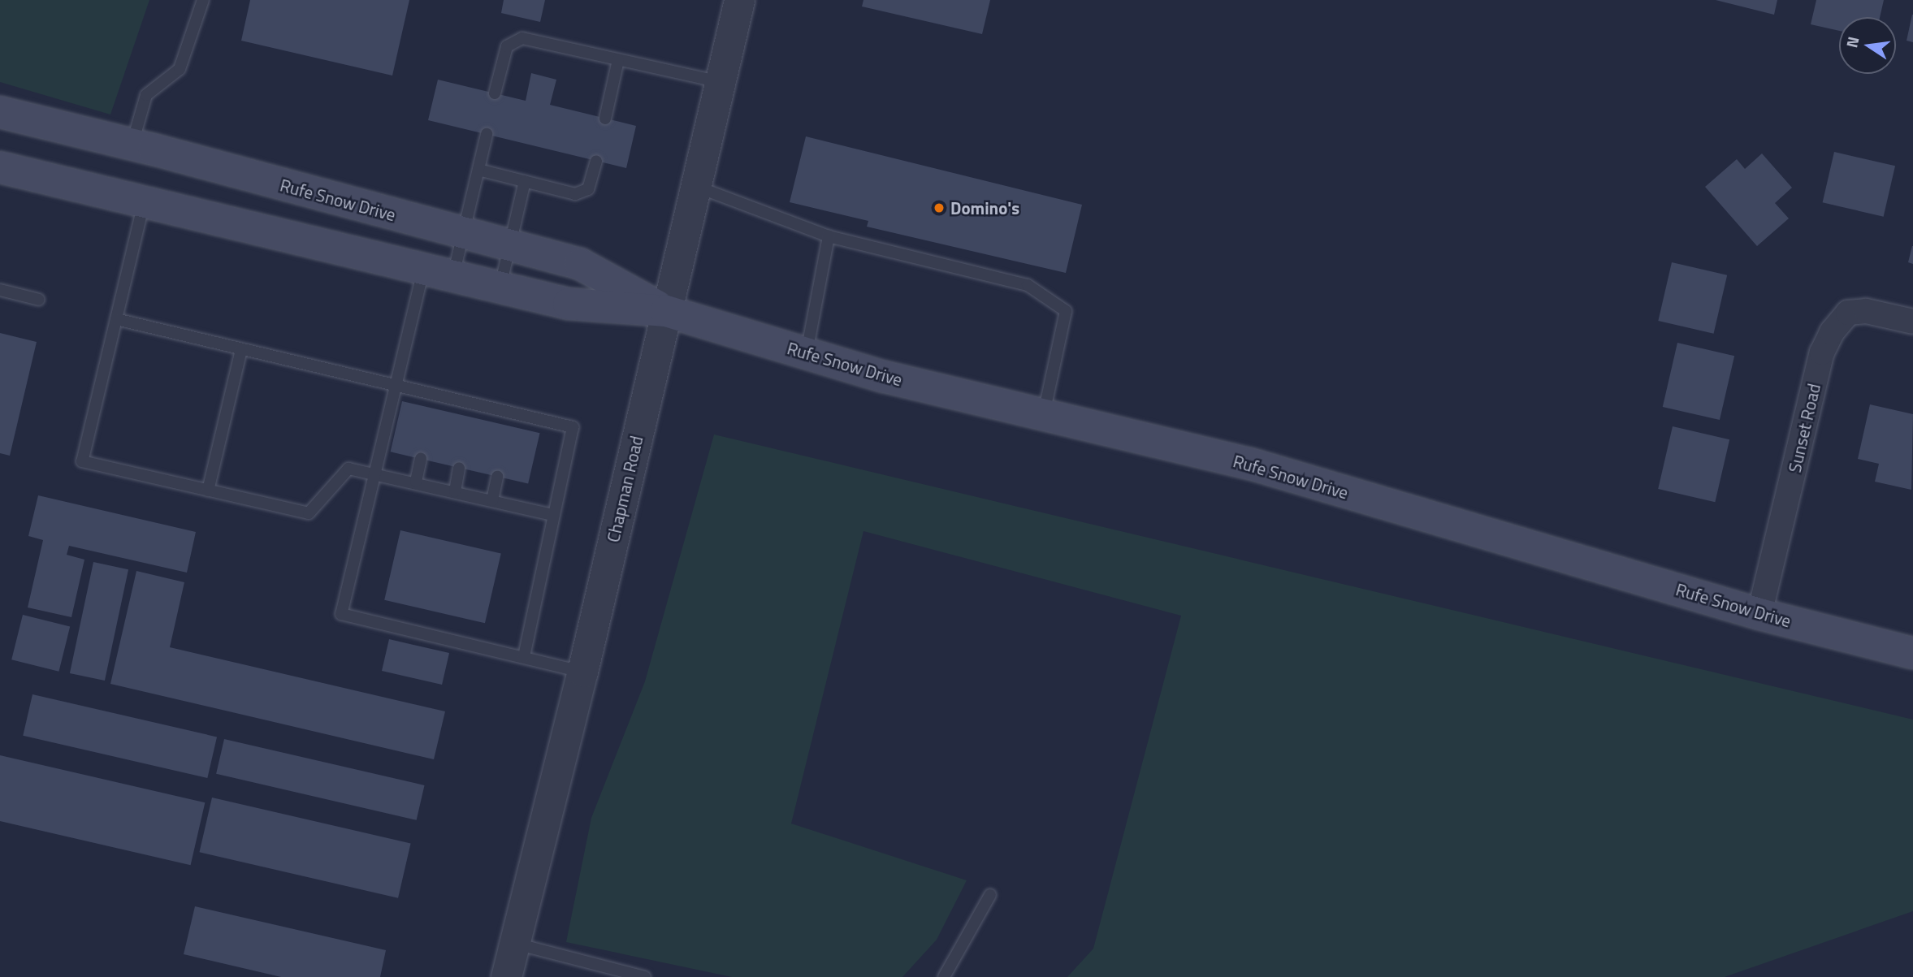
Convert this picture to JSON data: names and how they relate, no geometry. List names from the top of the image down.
{
  "streets": {
    "main road": ["Rufe Snow Drive"],
    "street": ["Sunset Road", "Chapman Road"]
  },
  "crossings": [
    ["Rufe Snow Drive", "Sunset Road"],
    ["Rufe Snow Drive", "Chapman Road"]
  ],
  "places": ["Domino's"],
  "north": "left"
}
